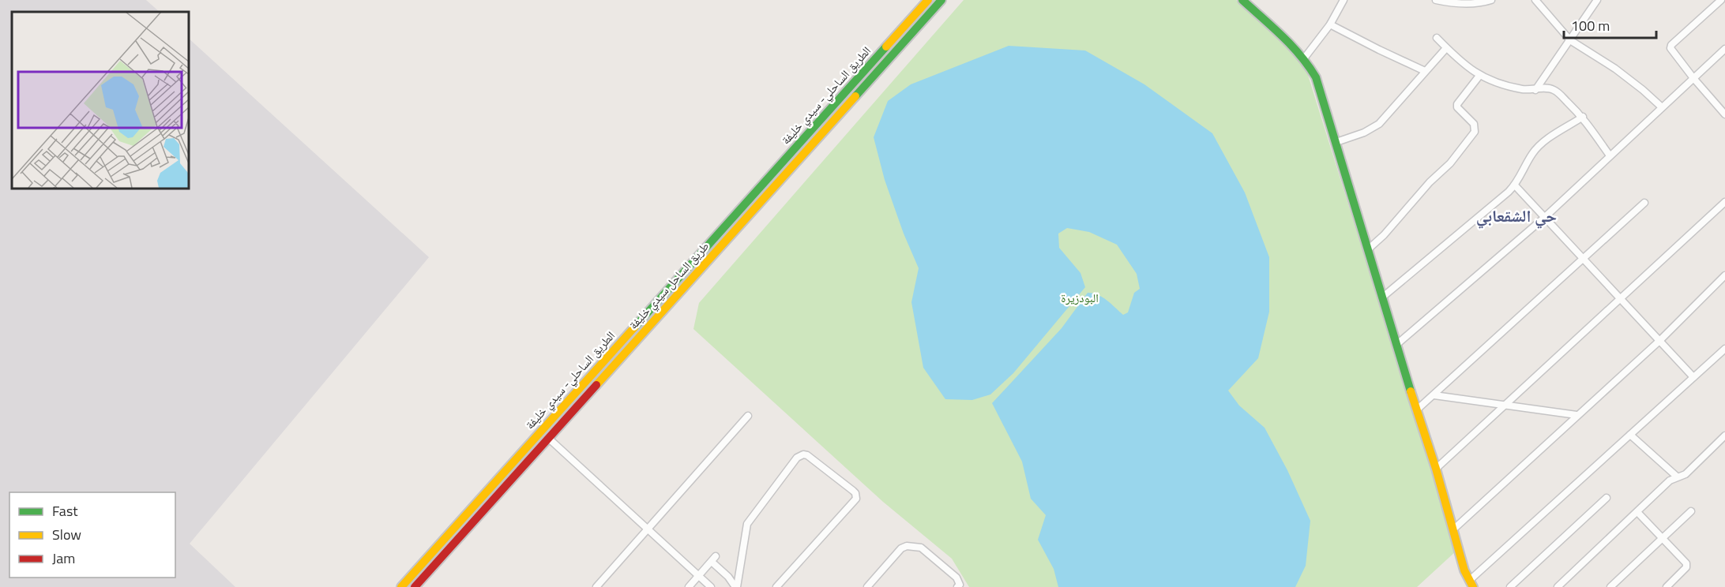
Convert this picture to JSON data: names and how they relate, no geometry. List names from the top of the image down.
{
  "streets": {
    "main road": ["الطريق الساحلي- سيدي خليفة", "طريق الساحل سيدي خليفة"]
  },
  "districts": ["حي الشقعابي"],
  "parks": ["البودزيرة"],
  "legend": ["Fast", "Slow", "Jam"],
  "scale_bar": "100 m"
}
